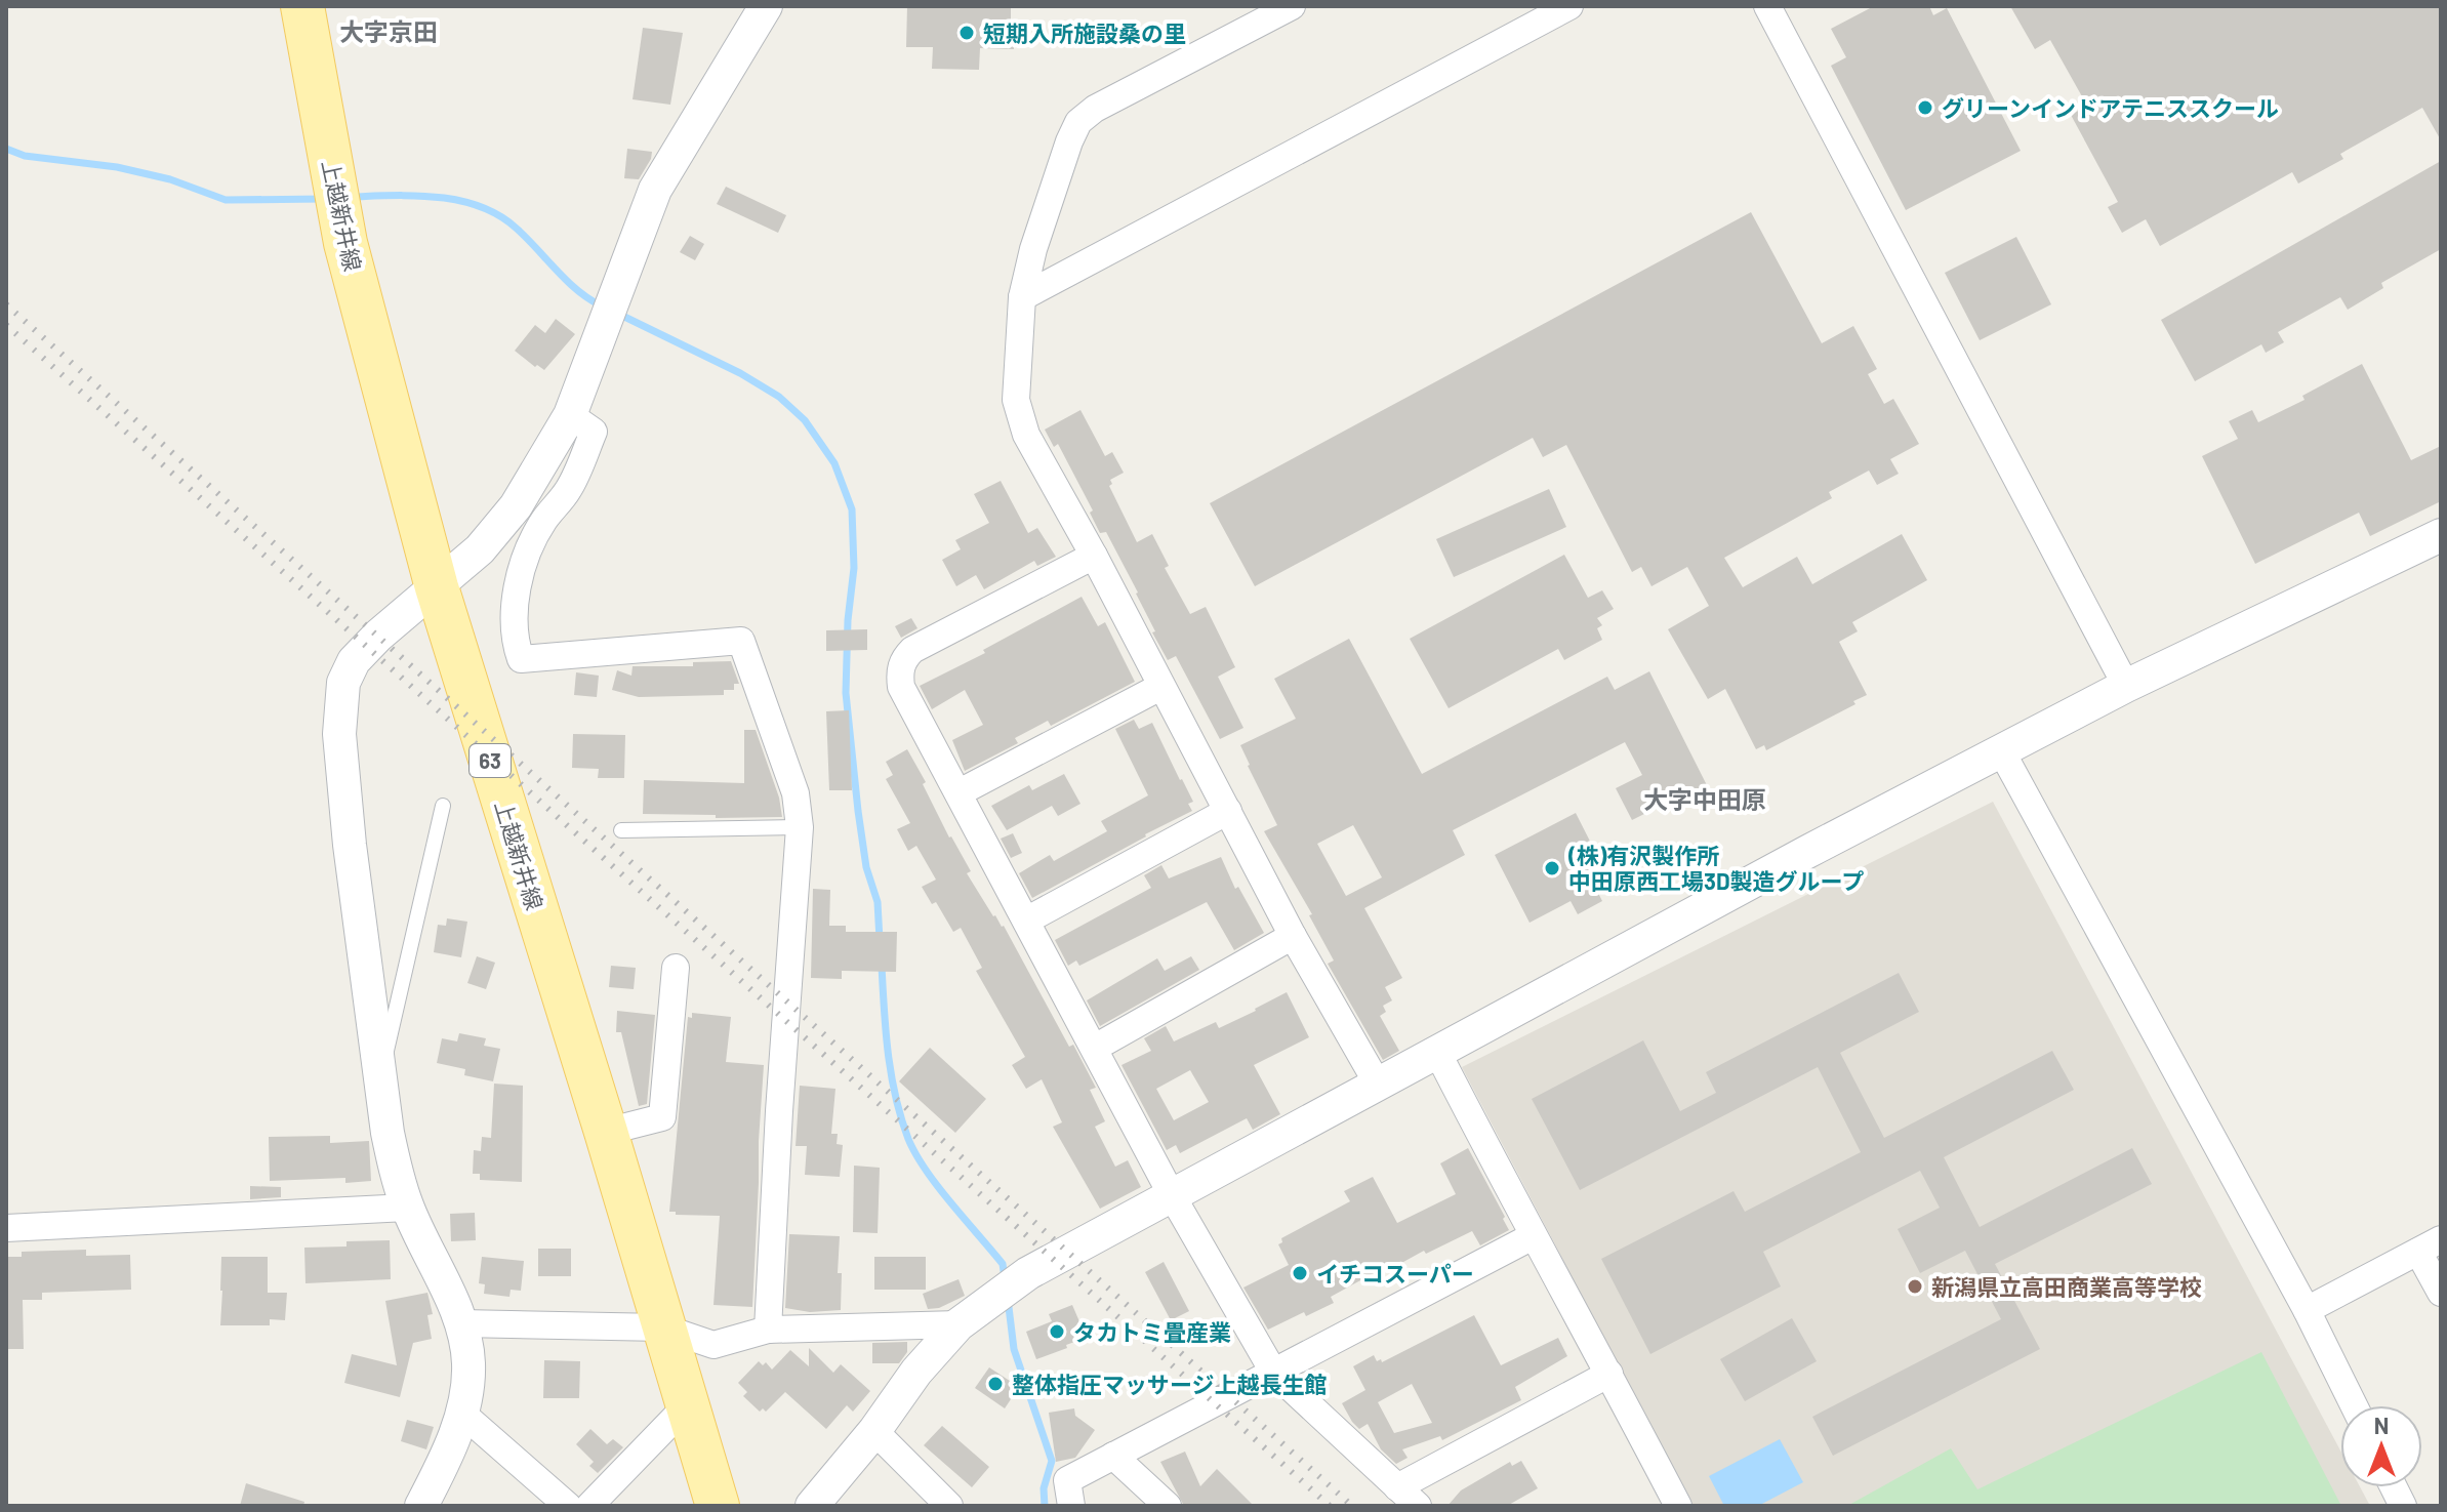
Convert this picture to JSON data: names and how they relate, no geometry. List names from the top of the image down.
{
  "streets": {
    "main road": ["上越新井線", "63"]
  },
  "districts": ["大字京田", "大字中田原"],
  "places": [
    "短期入所施設桑の里",
    "グリーンインドアテニススクール",
    "(株)有沢製作所 中田原西工場3D製造グループ",
    "イチコスーパー",
    "新潟県立高田商業高等学校",
    "タカトミ畳産業",
    "整体指圧マッサージ上越長生館"
  ],
  "north": "top"
}
